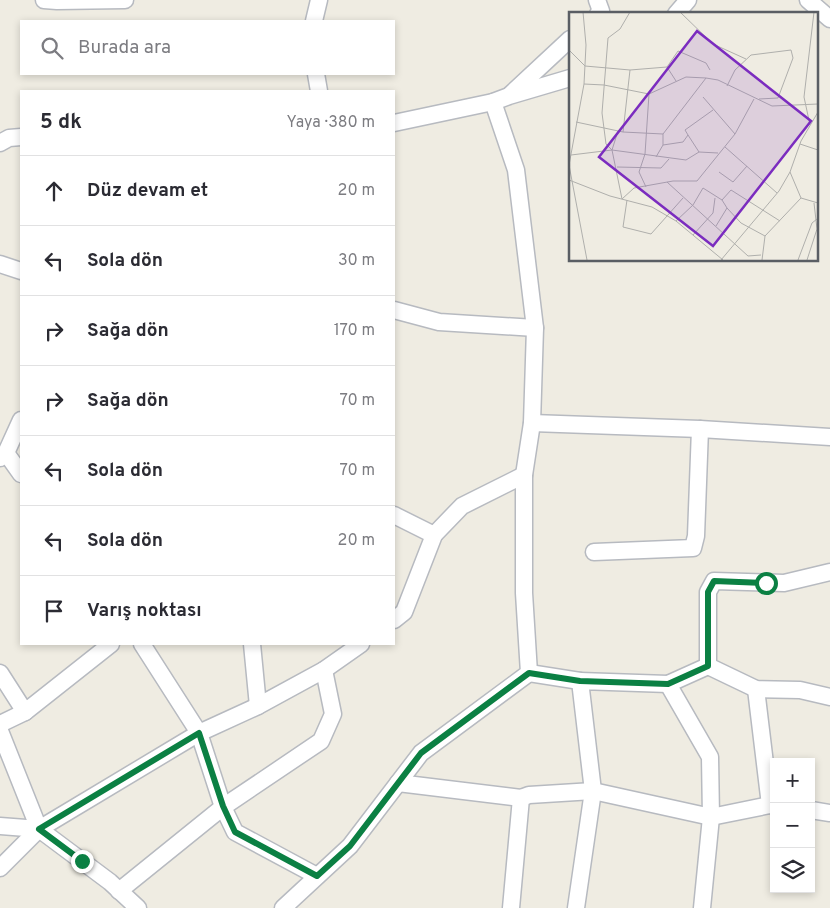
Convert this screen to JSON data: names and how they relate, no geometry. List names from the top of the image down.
{
  "page": {
    "search": "Burada ara",
    "heading": ["5 dk", "Yaya · 380 m"],
    "list": [
      ["Düz devam et", "20 m"],
      ["Sola dön", "30 m"],
      ["Sağa dön", "170 m"],
      ["Sağa dön", "70 m"],
      ["Sola dön", "70 m"],
      ["Sola dön", "20 m"],
      "Varış noktası"
    ],
    "map_buttons": ["+", "−"]
  }
}
